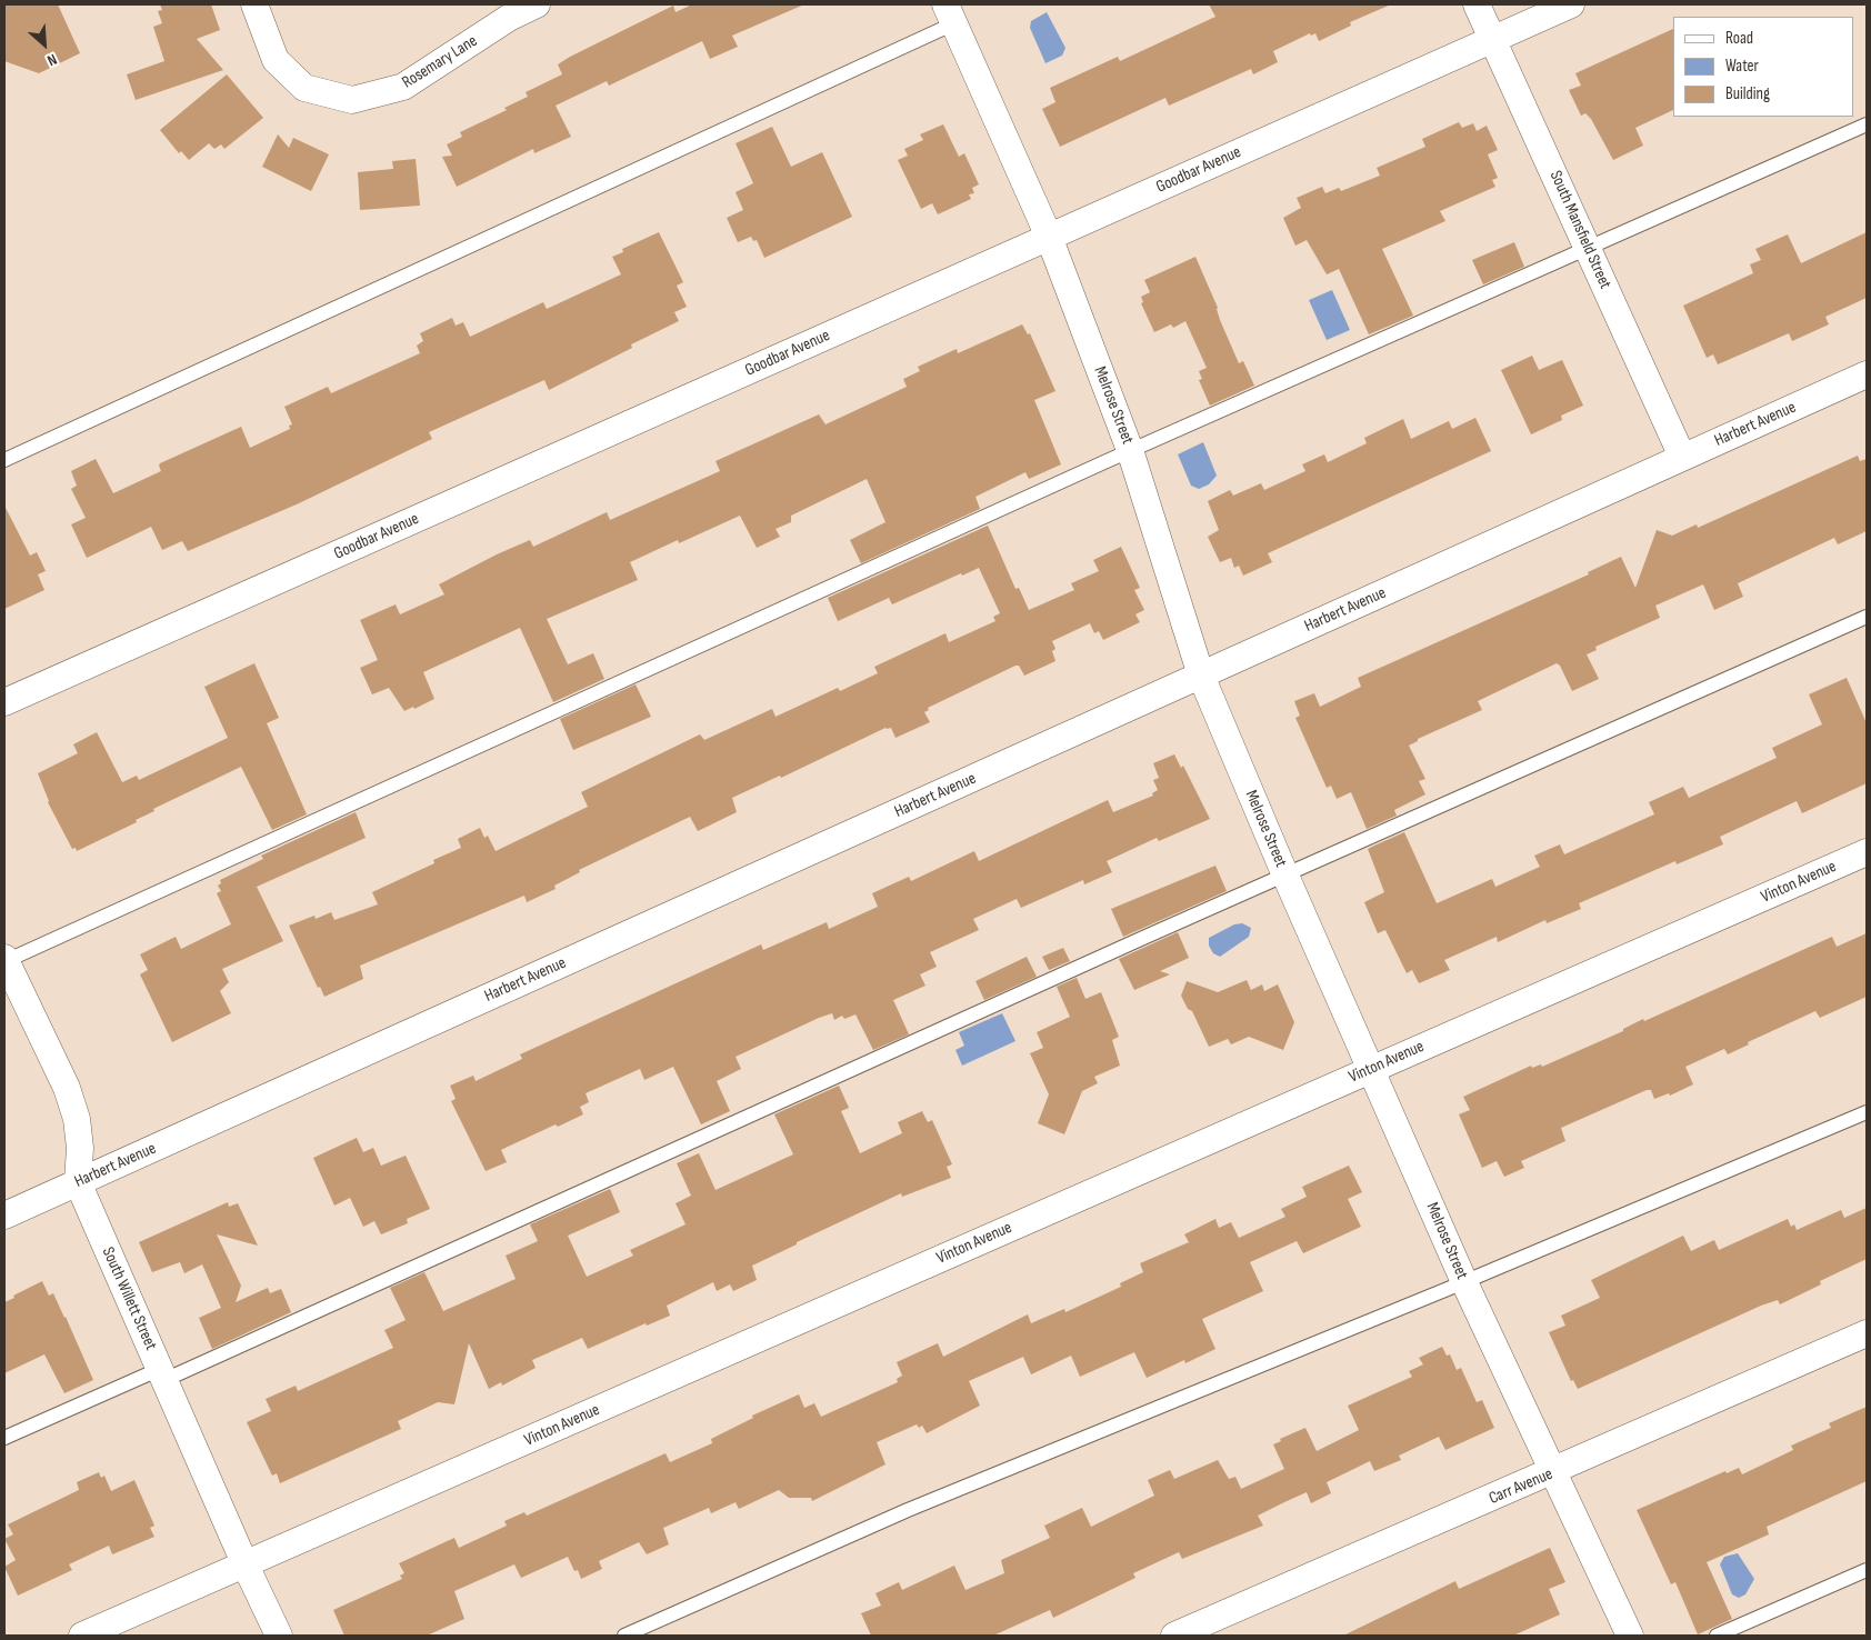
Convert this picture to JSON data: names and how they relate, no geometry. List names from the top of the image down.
{
  "streets": {
    "street": [
      "Rosemary Lane",
      "Goodbar Avenue",
      "South Mansfield Street",
      "Melrose Street",
      "Harbert Avenue",
      "Vinton Avenue",
      "South Willett Street",
      "Carr Avenue"
    ]
  },
  "crossings": [
    ["Goodbar Avenue", "South Mansfield Street"],
    ["Goodbar Avenue", "Melrose Street"],
    ["South Mansfield Street", "Harbert Avenue"],
    ["Melrose Street", "Harbert Avenue"],
    ["Melrose Street", "Vinton Avenue"],
    ["Melrose Street", "Carr Avenue"],
    ["Harbert Avenue", "South Willett Street"],
    ["Vinton Avenue", "South Willett Street"]
  ],
  "legend": ["Road", "Water", "Building"],
  "north": "bottom right"
}
